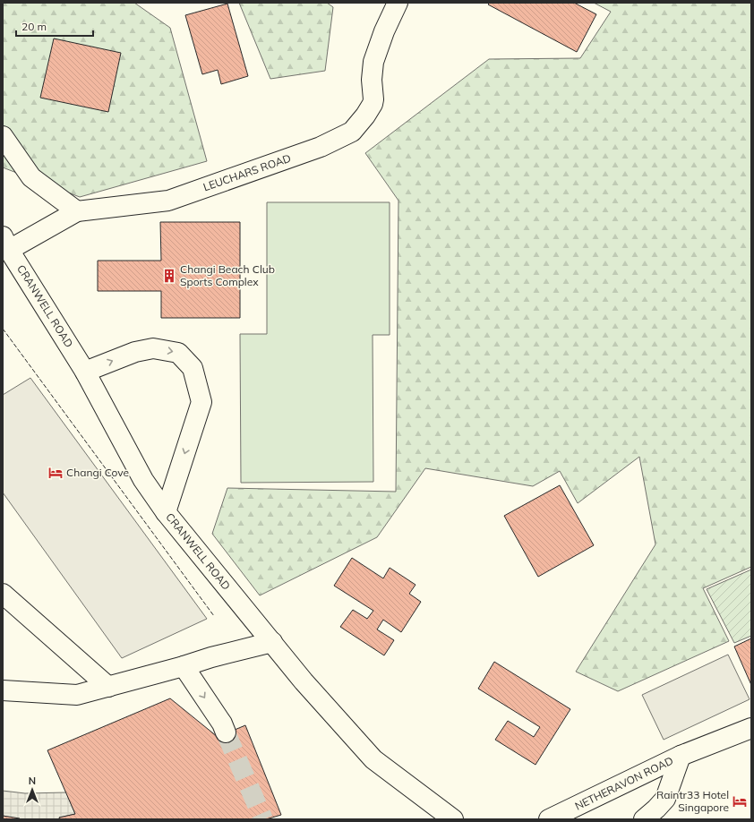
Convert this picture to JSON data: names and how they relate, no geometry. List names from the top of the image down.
{
  "streets": {
    "street": ["LEUCHARS ROAD", "CRANWELL ROAD", "NETHERAVON ROAD"]
  },
  "crossings": [
    ["LEUCHARS ROAD", "CRANWELL ROAD"]
  ],
  "places": {
    "building": ["Changi Beach Club Sports Complex"],
    "hotel": ["Changi Cove", "Raintr33 Hotel Singapore"]
  },
  "scale_bar": "20 m",
  "north": "top"
}
